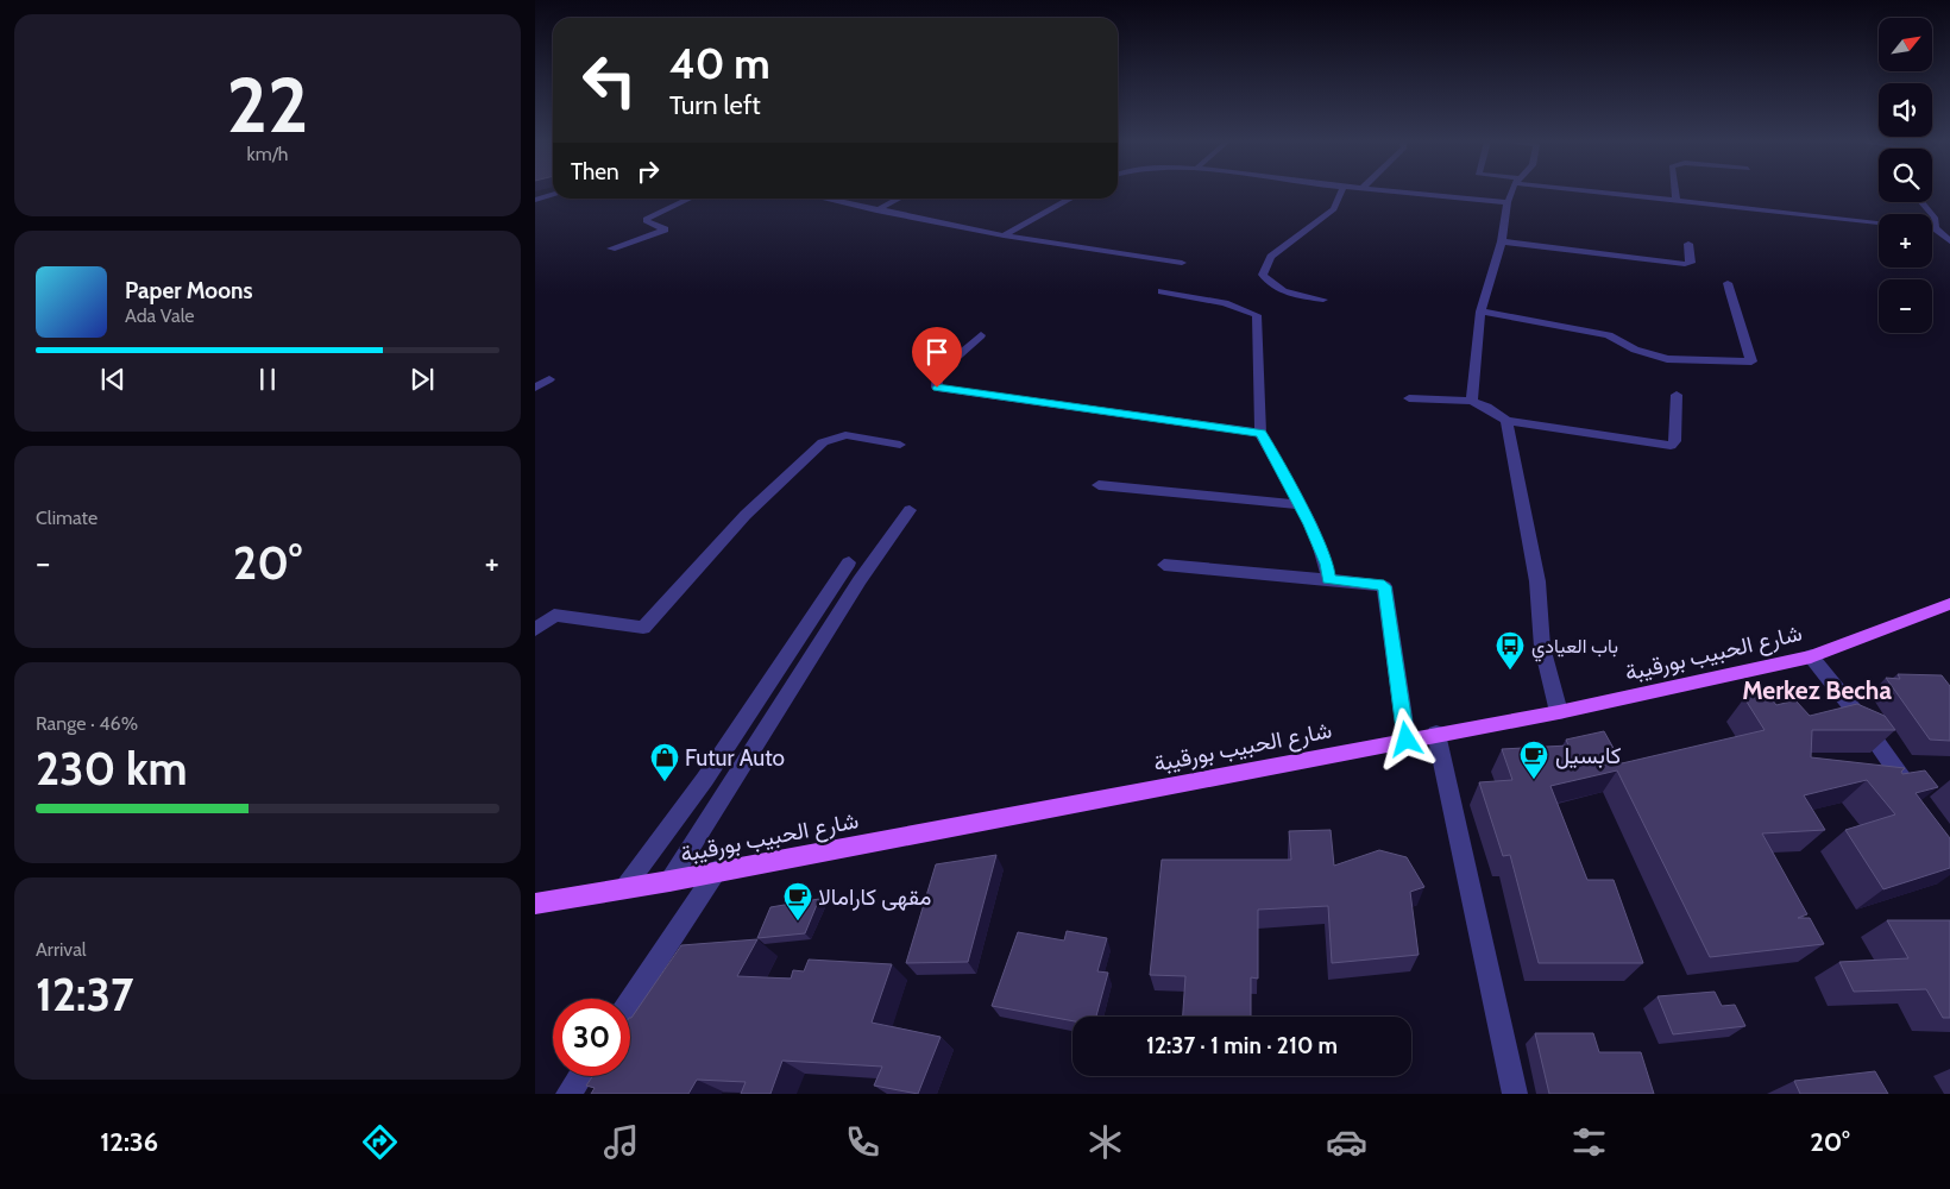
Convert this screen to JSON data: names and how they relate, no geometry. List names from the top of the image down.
{
  "streets": {
    "main road": ["شارع الحبيب بورقيبة"]
  },
  "districts": ["Merkez Becha"],
  "places": {
    "bus stop": ["باب العيادي"],
    "cafe": ["كابسيل", "مقهى كارامالا"],
    "shop": ["Futur Auto"]
  },
  "north": "top right",
  "page": {
    "tile": [
      ["22", "km/h"],
      "Climate",
      ["Range · 46%", "230 km"],
      ["Arrival", "12:37"]
    ],
    "map_buttons": ["+", "−"],
    "turn": ["40 m", "Turn left"],
    "then": "Then",
    "song": ["Paper Moons", "Ada Vale"],
    "heat": ["−", "20°", "+"],
    "limit": "30",
    "trip": "12:37 · 1 min · 210 m",
    "tabs": ["12:36", "20°"]
  }
}
